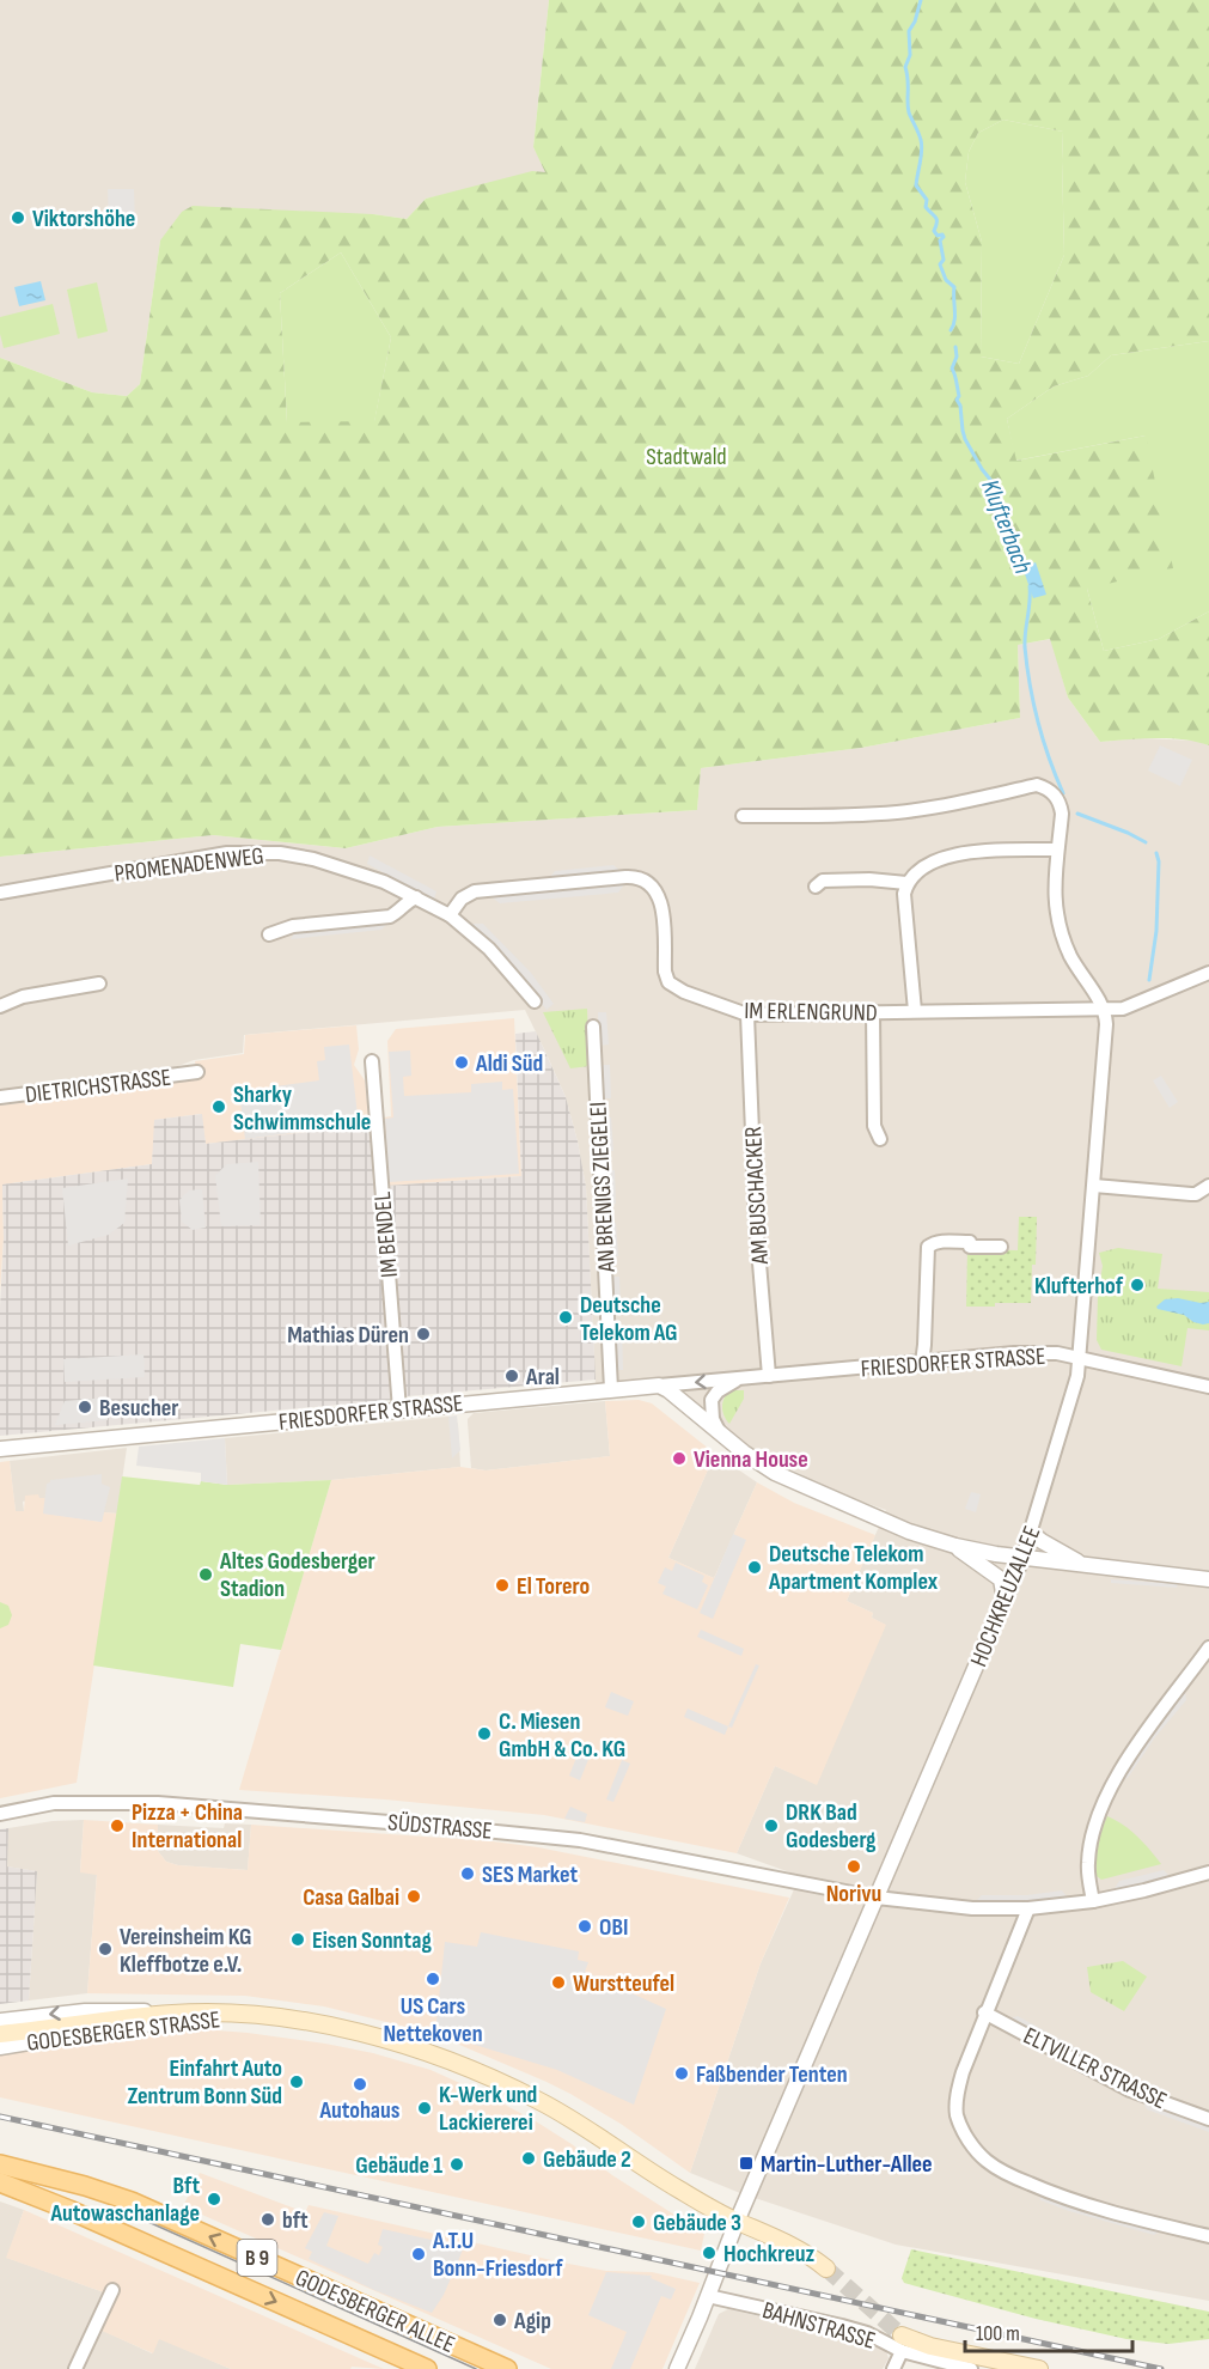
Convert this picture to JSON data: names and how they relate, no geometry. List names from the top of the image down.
{
  "streets": {
    "main road": ["GODESBERGER STRASSE", "B 9", "GODESBERGER ALLEE"],
    "street": [
      "PROMENADENWEG",
      "IM ERLENGRUND",
      "DIETRICHSTRASSE",
      "AN BRENIGS ZIEGELEI",
      "AM BUSCHACKER",
      "IM BENDEL",
      "FRIESDORFER STRASSE",
      "HOCHKREUZALLEE",
      "SÜDSTRASSE",
      "ELTVILLER STRASSE",
      "BAHNSTRASSE"
    ]
  },
  "crossings": [
    ["PROMENADENWEG", "IM ERLENGRUND"],
    ["IM ERLENGRUND", "AM BUSCHACKER"],
    ["IM ERLENGRUND", "HOCHKREUZALLEE"],
    ["AN BRENIGS ZIEGELEI", "FRIESDORFER STRASSE"],
    ["AM BUSCHACKER", "FRIESDORFER STRASSE"],
    ["IM BENDEL", "FRIESDORFER STRASSE"],
    ["FRIESDORFER STRASSE", "HOCHKREUZALLEE"],
    ["HOCHKREUZALLEE", "SÜDSTRASSE"],
    ["HOCHKREUZALLEE", "GODESBERGER STRASSE"],
    ["HOCHKREUZALLEE", "BAHNSTRASSE"]
  ],
  "water": ["Klufterbach"],
  "parks": ["Stadtwald"],
  "places": {
    "other": [
      "Viktorshöhe",
      "Aldi Süd",
      "Sharky Schwimmschule",
      "Klufterhof",
      "Deutsche Telekom AG",
      "Mathias Düren",
      "Aral",
      "Besucher",
      "Vienna House",
      "Deutsche Telekom Apartment Komplex",
      "Altes Godesberger Stadion",
      "El Torero",
      "C. Miesen GmbH & Co. KG",
      "Pizza + China International",
      "DRK Bad Godesberg",
      "Norivu",
      "SES Market",
      "Casa Galbai",
      "OBI",
      "Eisen Sonntag",
      "Vereinsheim KG Kleffbotze e.V.",
      "US Cars Nettekoven",
      "Wurstteufel",
      "Faßbender Tenten",
      "Einfahrt Auto Zentrum Bonn Süd",
      "Autohaus",
      "K-Werk und Lackiererei",
      "Gebäude 2",
      "Gebäude 1",
      "Bft Autowaschanlage",
      "bft",
      "Gebäude 3",
      "Hochkreuz",
      "A.T.U Bonn-Friesdorf",
      "Agip"
    ],
    "transit": ["Martin-Luther-Allee"]
  },
  "scale_bar": "100 m"
}
